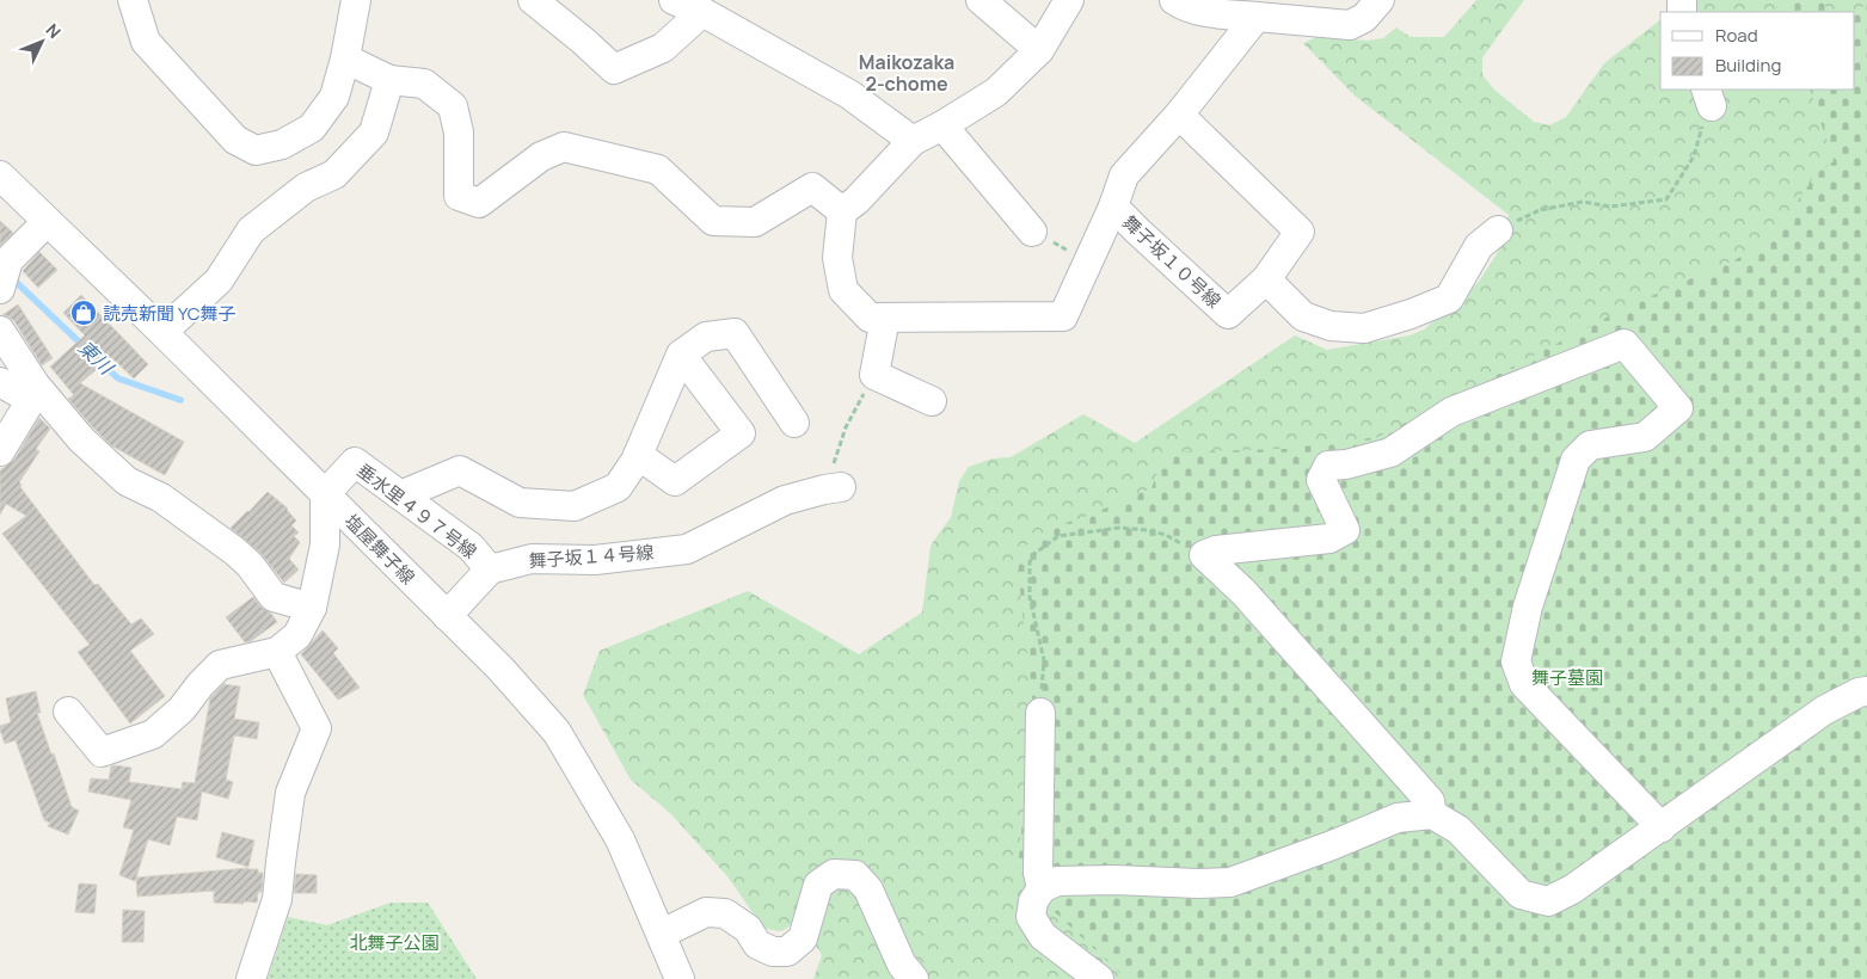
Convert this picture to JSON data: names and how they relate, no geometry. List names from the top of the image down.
{
  "streets": {
    "street": [
      "舞子坂１０号線",
      "垂水里４９７号線",
      "塩屋舞子線",
      "舞子坂１４号線"
    ]
  },
  "crossings": [
    ["垂水里４９７号線", "塩屋舞子線"],
    ["垂水里４９７号線", "舞子坂１４号線"]
  ],
  "districts": ["Maikozaka 2-chome"],
  "water": ["東川"],
  "parks": ["舞子墓園", "北舞子公園"],
  "places": {
    "shop": ["読売新聞 YC舞子"]
  },
  "legend": ["Road", "Building"],
  "north": "top right"
}
